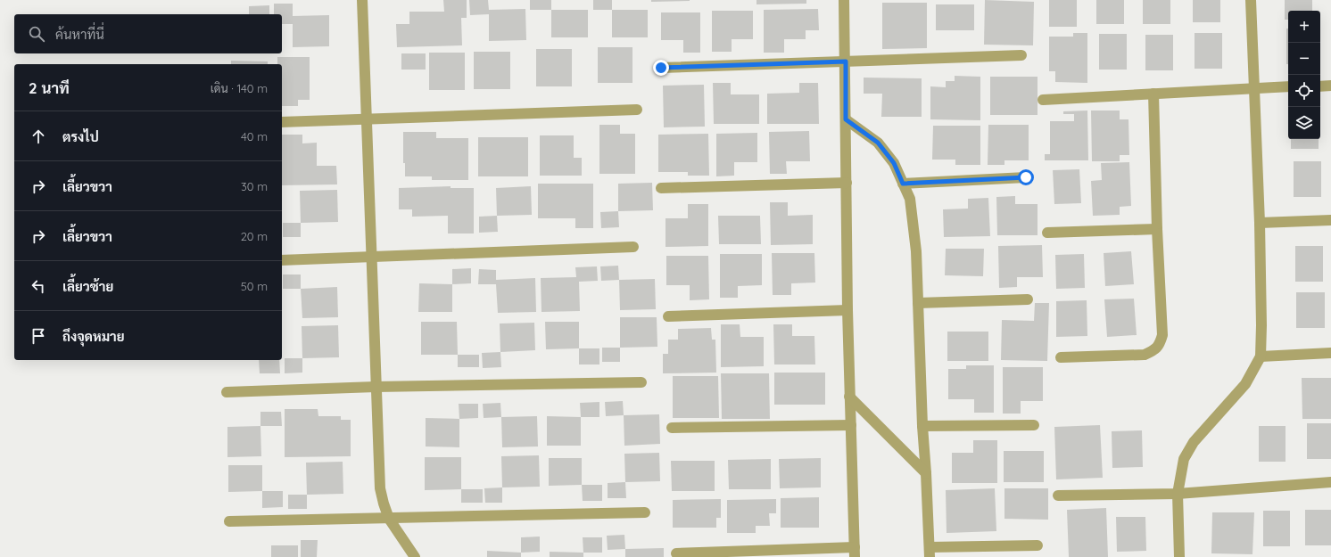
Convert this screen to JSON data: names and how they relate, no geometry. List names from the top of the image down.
{
  "page": {
    "map_buttons": ["+", "−"],
    "search": "ค้นหาที่นี่",
    "heading": ["2 นาที", "เดิน · 140 m"],
    "list": [
      ["ตรงไป", "40 m"],
      ["เลี้ยวขวา", "30 m"],
      ["เลี้ยวขวา", "20 m"],
      ["เลี้ยวซ้าย", "50 m"],
      "ถึงจุดหมาย"
    ]
  }
}
